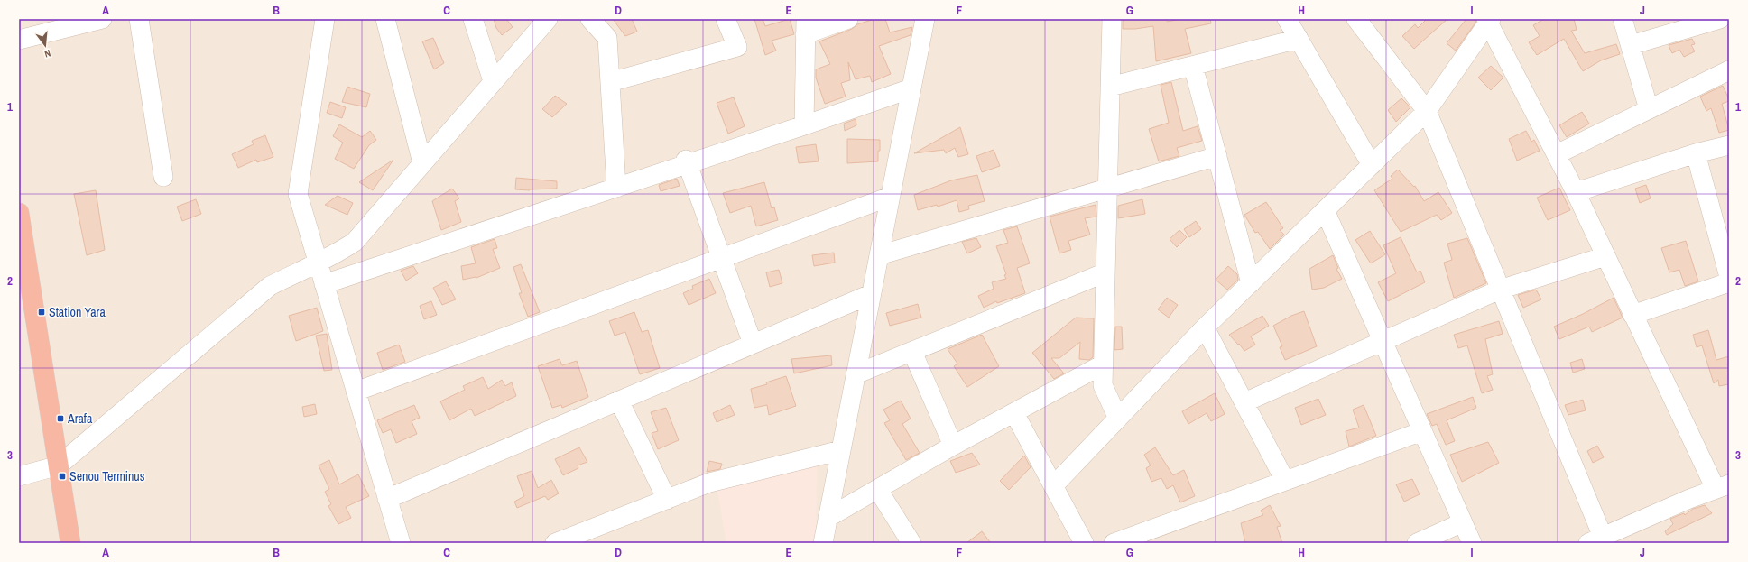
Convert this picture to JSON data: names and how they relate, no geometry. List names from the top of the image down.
{
  "places": {
    "transit": ["Station Yara", "Arafa", "Senou Terminus"]
  },
  "north": "bottom",
  "grid": {
    "columns": [
      "A",
      "B",
      "C",
      "D",
      "E",
      "F",
      "G",
      "H",
      "I",
      "J"
    ],
    "rows": ["1", "2", "3"]
  }
}
